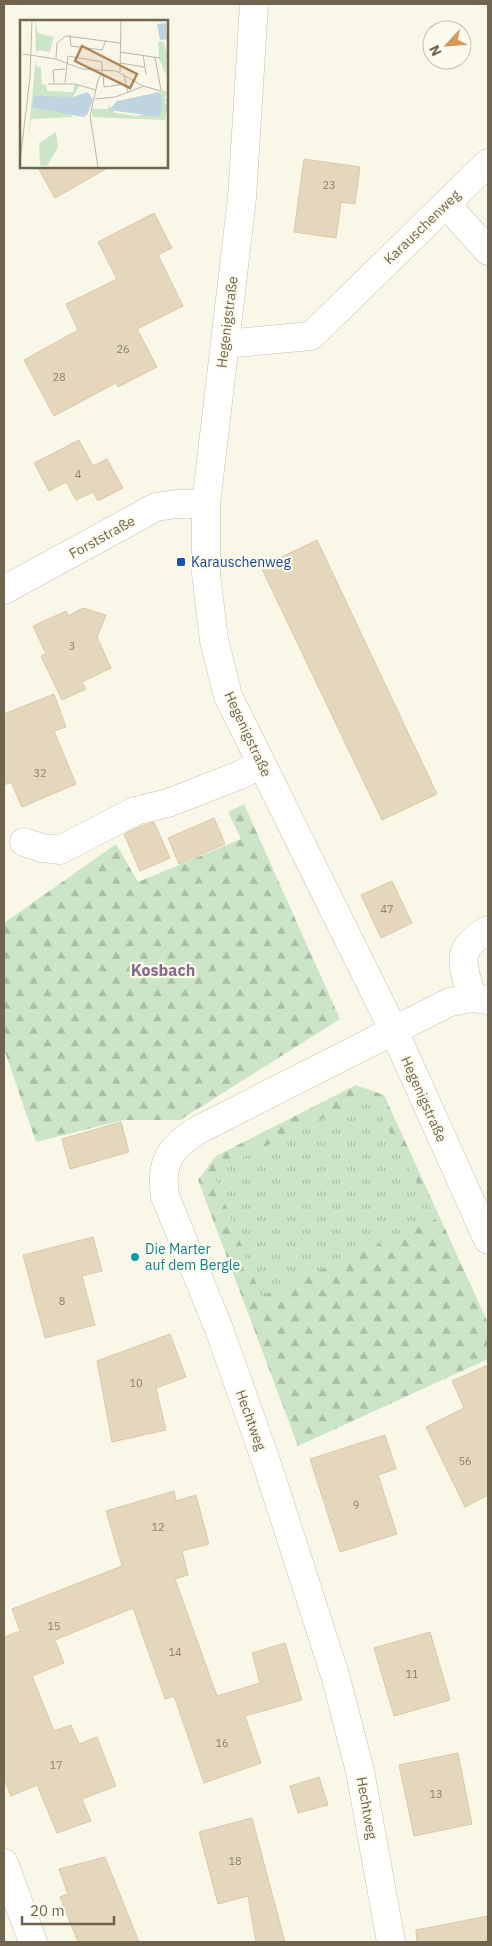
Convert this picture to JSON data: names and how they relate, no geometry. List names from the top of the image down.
{
  "streets": {
    "street": [
      "Karauschenweg",
      "Hegenigstraße",
      "Forststraße",
      "Hechtweg"
    ]
  },
  "crossings": [
    ["Karauschenweg", "Hegenigstraße"],
    ["Hegenigstraße", "Forststraße"],
    ["Hegenigstraße", "Hechtweg"]
  ],
  "districts": ["Kosbach"],
  "places": {
    "transit": ["Karauschenweg"],
    "other": ["Die Marter auf dem Bergle"]
  },
  "house_numbers": [
    "23",
    "26",
    "28",
    "4",
    "3",
    "32",
    "47",
    "8",
    "10",
    "56",
    "9",
    "12",
    "15",
    "14",
    "11",
    "16",
    "17",
    "13",
    "18"
  ],
  "scale_bar": "20 m",
  "north": "bottom left"
}
